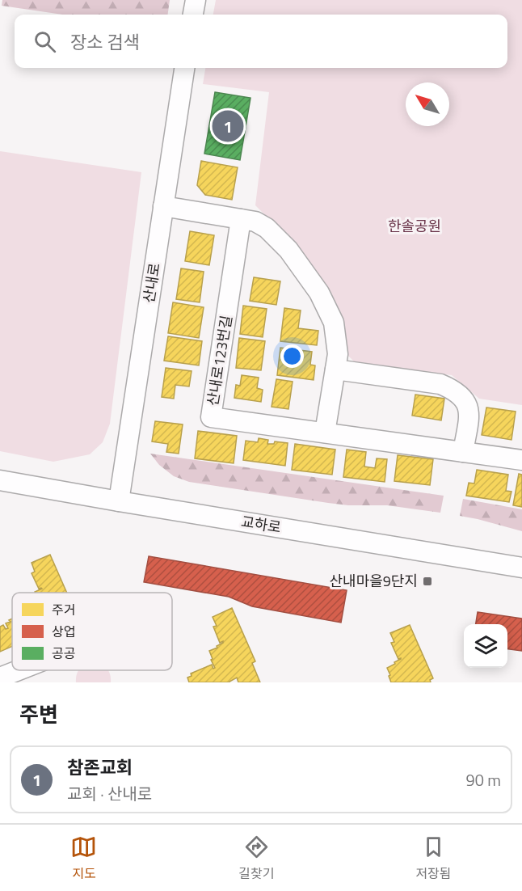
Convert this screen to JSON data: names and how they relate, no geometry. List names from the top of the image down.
{
  "streets": {
    "street": ["산내로", "산내로123번길", "교하로"]
  },
  "crossings": [
    ["산내로", "교하로"]
  ],
  "parks": ["한솔공원"],
  "places": {
    "transit": ["산내마을9단지"]
  },
  "legend": ["주거", "상업", "공공"],
  "north": "top left",
  "page": {
    "search": "장소 검색",
    "pins": "1",
    "heading": "주변",
    "list": [
      {
        "mark": "1",
        "name": "참존교회",
        "note": "교회 · 산내로",
        "value": "90 m"
      }
    ],
    "nav": ["지도", "길찾기", "저장됨"]
  }
}
